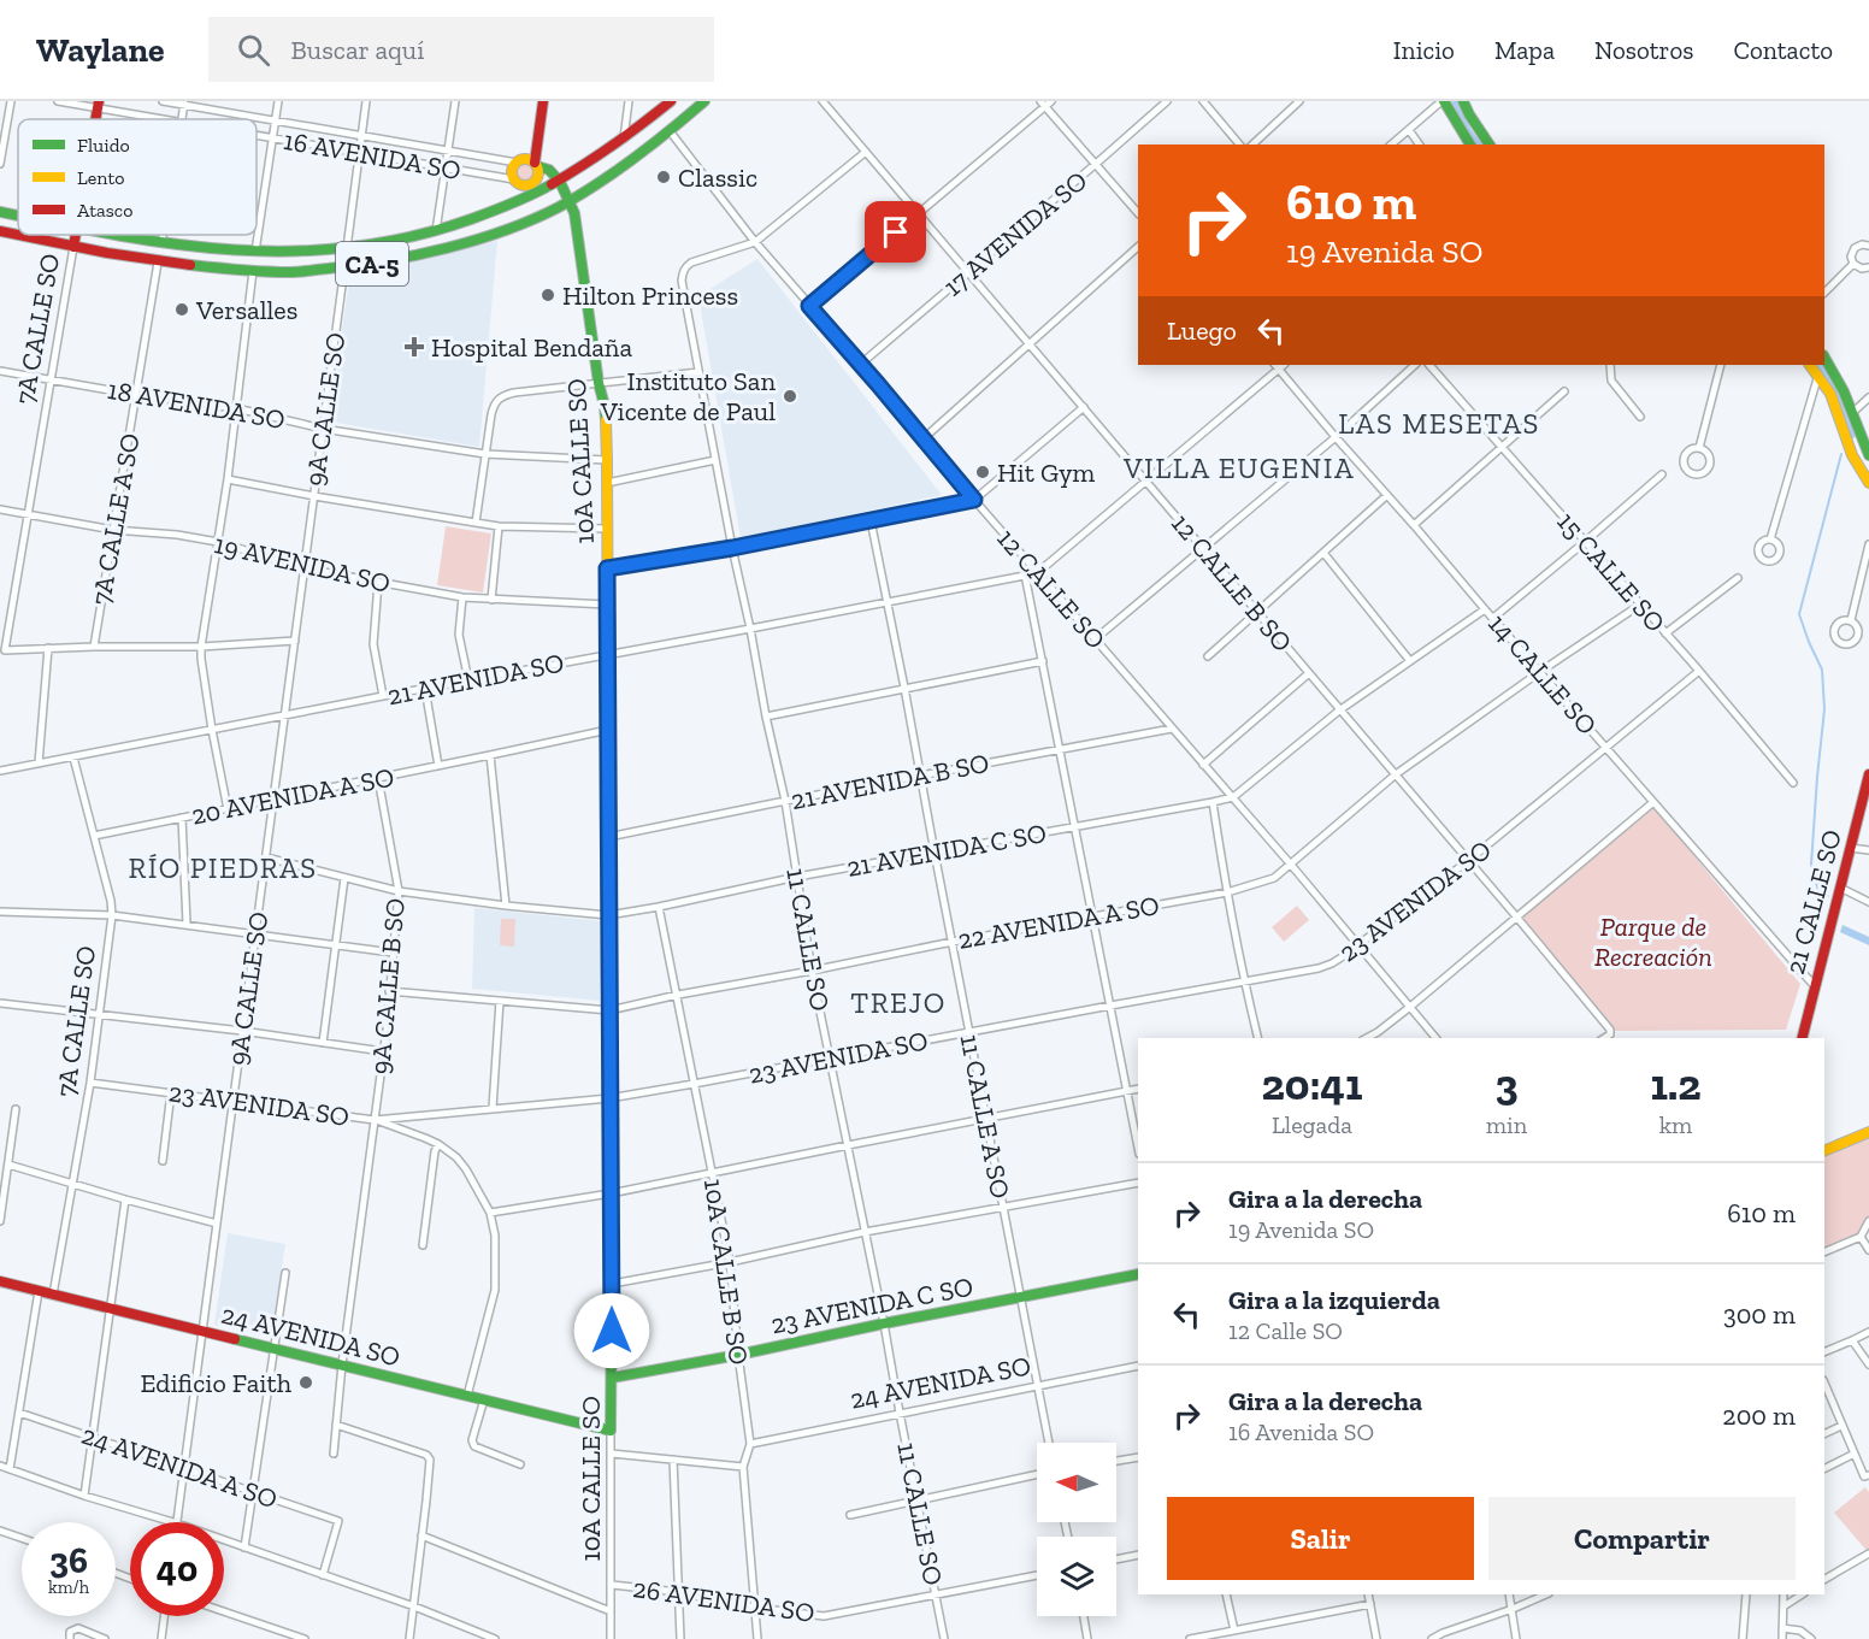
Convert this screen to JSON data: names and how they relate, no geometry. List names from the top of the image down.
{
  "streets": {
    "main road": [
      "CA-5",
      "7A CALLE SO",
      "10A CALLE SO",
      "21 CALLE SO",
      "23 AVENIDA C SO",
      "24 AVENIDA SO"
    ],
    "street": [
      "16 AVENIDA SO",
      "17 AVENIDA SO",
      "18 AVENIDA SO",
      "9A CALLE SO",
      "7A CALLE A SO",
      "19 AVENIDA SO",
      "15 CALLE SO",
      "12 CALLE B SO",
      "12 CALLE SO",
      "14 CALLE SO",
      "21 AVENIDA SO",
      "21 AVENIDA B SO",
      "20 AVENIDA A SO",
      "21 AVENIDA C SO",
      "23 AVENIDA SO",
      "22 AVENIDA A SO",
      "11 CALLE SO",
      "9A CALLE B SO",
      "11 CALLE A SO",
      "10A CALLE B SO",
      "24 AVENIDA A SO",
      "26 AVENIDA SO"
    ]
  },
  "crossings": [
    ["16 AVENIDA SO", "CA-5"],
    ["16 AVENIDA SO", "10A CALLE SO"],
    ["17 AVENIDA SO", "12 CALLE B SO"],
    ["17 AVENIDA SO", "12 CALLE SO"],
    ["CA-5", "7A CALLE SO"],
    ["CA-5", "9A CALLE SO"],
    ["CA-5", "10A CALLE SO"],
    ["CA-5", "7A CALLE A SO"],
    ["CA-5", "12 CALLE SO"],
    ["7A CALLE SO", "18 AVENIDA SO"],
    ["7A CALLE SO", "19 AVENIDA SO"],
    ["7A CALLE SO", "21 AVENIDA SO"],
    ["7A CALLE SO", "20 AVENIDA A SO"],
    ["7A CALLE SO", "23 AVENIDA SO"],
    ["7A CALLE SO", "24 AVENIDA SO"],
    ["18 AVENIDA SO", "9A CALLE SO"],
    ["18 AVENIDA SO", "10A CALLE SO"],
    ["18 AVENIDA SO", "7A CALLE A SO"],
    ["9A CALLE SO", "19 AVENIDA SO"],
    ["9A CALLE SO", "21 AVENIDA SO"],
    ["9A CALLE SO", "20 AVENIDA A SO"],
    ["9A CALLE SO", "21 AVENIDA C SO"],
    ["9A CALLE SO", "23 AVENIDA SO"],
    ["9A CALLE SO", "24 AVENIDA SO"],
    ["9A CALLE SO", "24 AVENIDA A SO"],
    ["10A CALLE SO", "19 AVENIDA SO"],
    ["10A CALLE SO", "21 AVENIDA SO"],
    ["10A CALLE SO", "21 AVENIDA B SO"],
    ["10A CALLE SO", "21 AVENIDA C SO"],
    ["10A CALLE SO", "23 AVENIDA SO"],
    ["10A CALLE SO", "22 AVENIDA A SO"],
    ["10A CALLE SO", "23 AVENIDA C SO"],
    ["10A CALLE SO", "24 AVENIDA SO"],
    ["10A CALLE SO", "26 AVENIDA SO"],
    ["7A CALLE A SO", "19 AVENIDA SO"],
    ["15 CALLE SO", "23 AVENIDA SO"],
    ["15 CALLE SO", "22 AVENIDA A SO"],
    ["12 CALLE B SO", "21 AVENIDA C SO"],
    ["12 CALLE B SO", "23 AVENIDA SO"],
    ["12 CALLE B SO", "22 AVENIDA A SO"],
    ["12 CALLE SO", "21 AVENIDA SO"],
    ["12 CALLE SO", "21 AVENIDA B SO"],
    ["12 CALLE SO", "21 AVENIDA C SO"],
    ["12 CALLE SO", "23 AVENIDA SO"],
    ["12 CALLE SO", "22 AVENIDA A SO"],
    ["12 CALLE SO", "11 CALLE SO"],
    ["14 CALLE SO", "21 AVENIDA C SO"],
    ["14 CALLE SO", "23 AVENIDA SO"],
    ["14 CALLE SO", "21 CALLE SO"],
    ["14 CALLE SO", "22 AVENIDA A SO"],
    ["21 AVENIDA SO", "11 CALLE SO"],
    ["21 AVENIDA SO", "11 CALLE A SO"],
    ["21 AVENIDA B SO", "11 CALLE SO"],
    ["21 AVENIDA B SO", "11 CALLE A SO"],
    ["20 AVENIDA A SO", "9A CALLE B SO"],
    ["21 AVENIDA C SO", "11 CALLE SO"],
    ["21 AVENIDA C SO", "9A CALLE B SO"],
    ["21 AVENIDA C SO", "11 CALLE A SO"],
    ["21 AVENIDA C SO", "10A CALLE B SO"],
    ["23 AVENIDA SO", "11 CALLE SO"],
    ["23 AVENIDA SO", "9A CALLE B SO"],
    ["23 AVENIDA SO", "11 CALLE A SO"],
    ["23 AVENIDA SO", "10A CALLE B SO"],
    ["22 AVENIDA A SO", "11 CALLE SO"],
    ["22 AVENIDA A SO", "9A CALLE B SO"],
    ["22 AVENIDA A SO", "11 CALLE A SO"],
    ["22 AVENIDA A SO", "10A CALLE B SO"],
    ["11 CALLE SO", "23 AVENIDA C SO"],
    ["11 CALLE SO", "24 AVENIDA SO"],
    ["11 CALLE SO", "26 AVENIDA SO"],
    ["9A CALLE B SO", "24 AVENIDA SO"],
    ["11 CALLE A SO", "23 AVENIDA C SO"],
    ["11 CALLE A SO", "24 AVENIDA SO"],
    ["10A CALLE B SO", "23 AVENIDA C SO"],
    ["10A CALLE B SO", "24 AVENIDA SO"],
    ["10A CALLE B SO", "26 AVENIDA SO"]
  ],
  "districts": [
    "LAS MESETAS",
    "VILLA EUGENIA",
    "RÍO PIEDRAS",
    "TREJO"
  ],
  "parks": ["Parque de Recreación"],
  "places": {
    "other": [
      "Classic",
      "Hilton Princess",
      "Versalles",
      "Instituto San Vicente de Paul",
      "Hit Gym",
      "Edificio Faith"
    ],
    "health": ["Hospital Bendaña"]
  },
  "legend": ["Fluido", "Lento", "Atasco"],
  "north": "left",
  "page": {
    "header": "Waylane",
    "search": "Buscar aquí",
    "nav": [
      "Inicio",
      "Mapa",
      "Nosotros",
      "Contacto"
    ],
    "turn": ["610 m", "19 Avenida SO"],
    "then": "Luego",
    "eta": [
      "20:41",
      "Llegada",
      "3",
      "min",
      "1.2",
      "km"
    ],
    "list": [
      {
        "name": "Gira a la derecha",
        "note": "19 Avenida SO",
        "value": "610 m"
      },
      {
        "name": "Gira a la izquierda",
        "note": "12 Calle SO",
        "value": "300 m"
      },
      {
        "name": "Gira a la derecha",
        "note": "16 Avenida SO",
        "value": "200 m"
      }
    ],
    "buttons": ["Salir", "Compartir"],
    "speed": "36 km/h",
    "limit": "40"
  }
}
